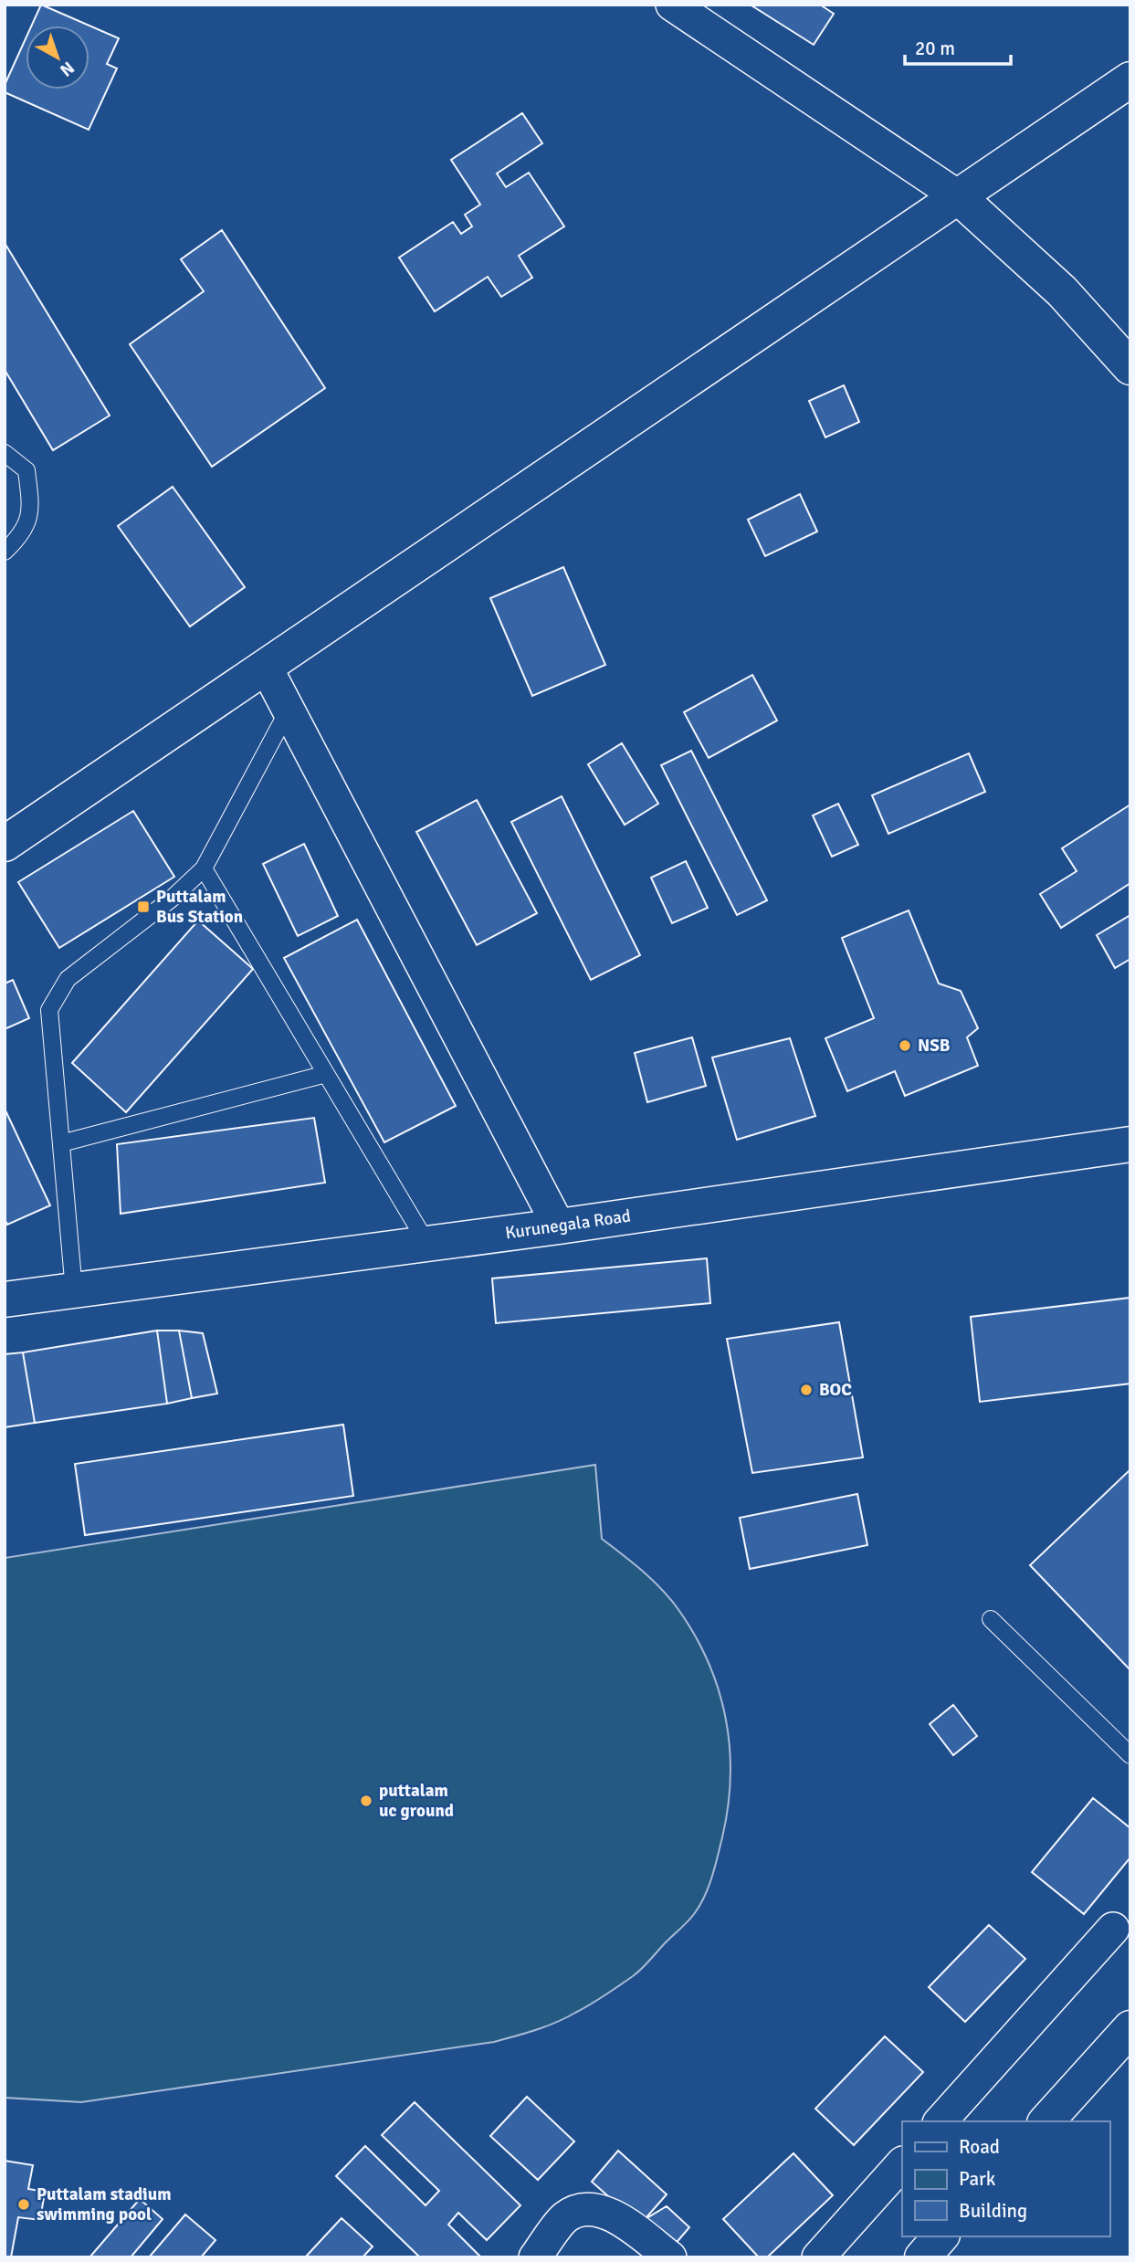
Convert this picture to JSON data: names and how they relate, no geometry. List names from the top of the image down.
{
  "streets": {
    "main road": ["Kurunegala Road"]
  },
  "places": {
    "transit": ["Puttalam Bus Station"],
    "other": [
      "NSB",
      "BOC",
      "puttalam uc ground",
      "Puttalam stadium swimming pool"
    ]
  },
  "legend": ["Road", "Park", "Building"],
  "scale_bar": "20 m",
  "north": "bottom right"
}
